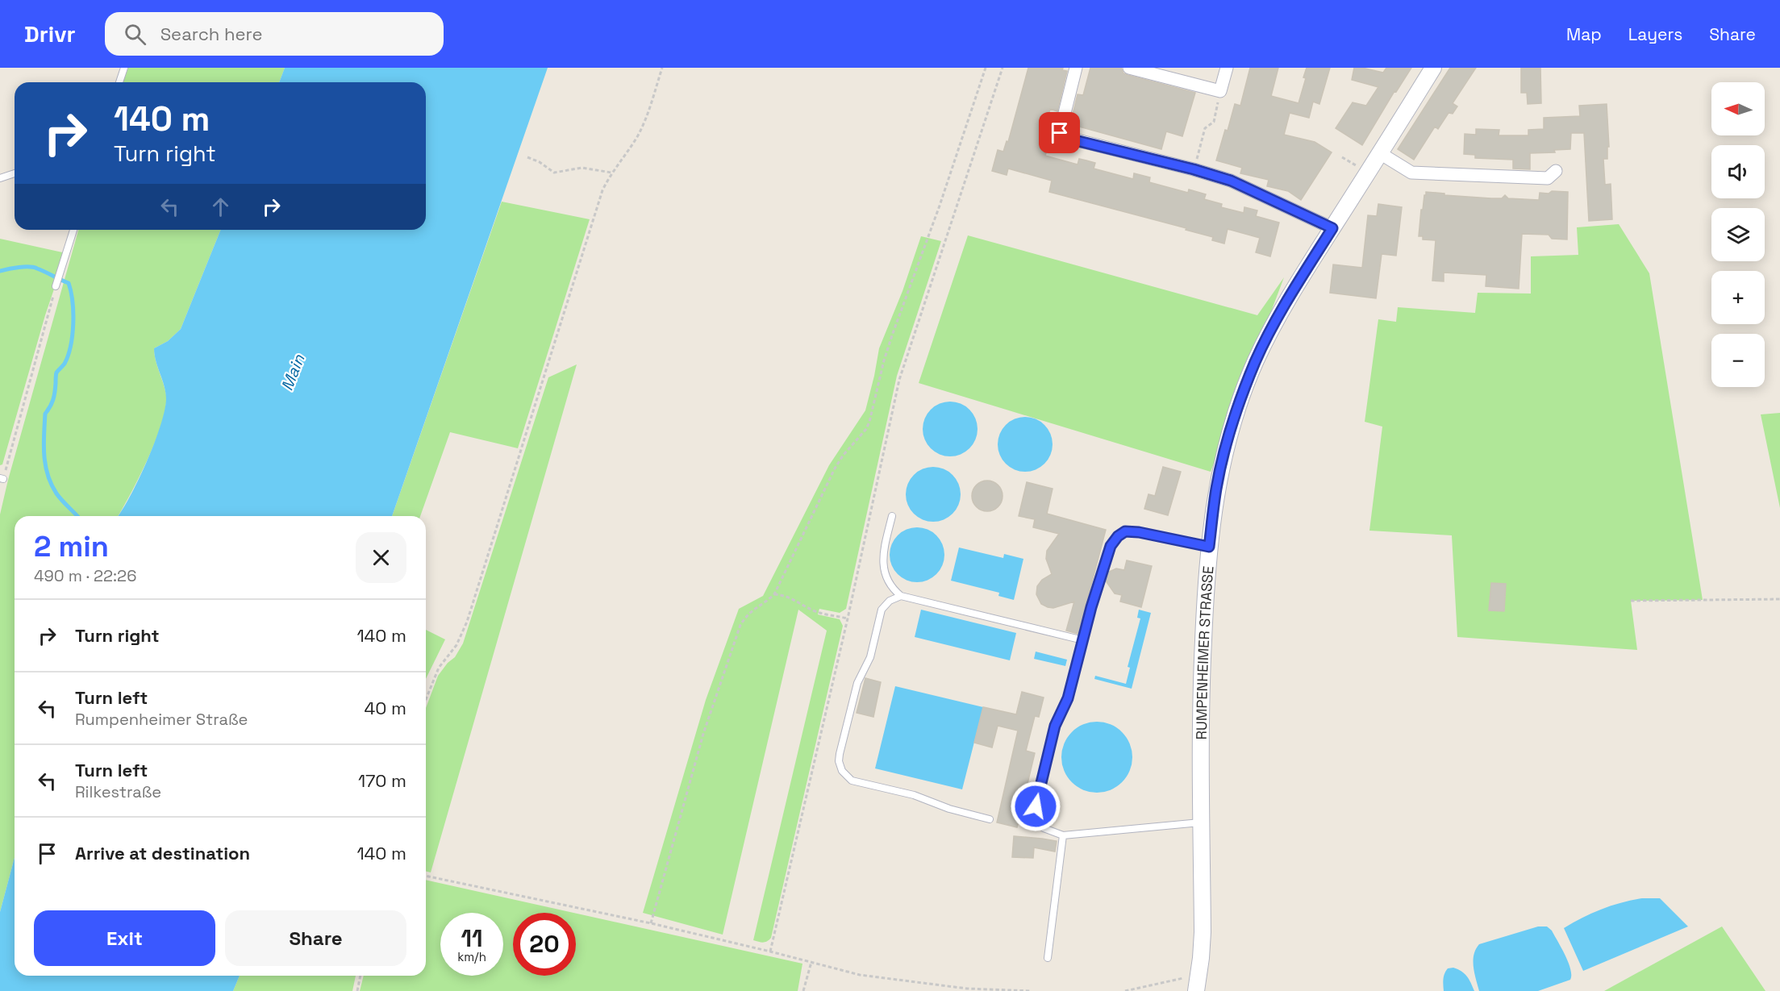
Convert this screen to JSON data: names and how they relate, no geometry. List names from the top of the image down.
{
  "streets": {
    "street": ["RUMPENHEIMER STRASSE"]
  },
  "water": ["Main"],
  "north": "left",
  "page": {
    "header": "Drivr",
    "search": "Search here",
    "nav": ["Map", "Layers", "Share"],
    "map_buttons": ["+", "−"],
    "turn": ["140 m", "Turn right"],
    "heading": ["2 min", "490 m · 22:26"],
    "list": [
      {
        "name": "Turn right",
        "value": "140 m"
      },
      {
        "name": "Turn left",
        "note": "Rumpenheimer Straße",
        "value": "40 m"
      },
      {
        "name": "Turn left",
        "note": "Rilkestraße",
        "value": "170 m"
      },
      {
        "name": "Arrive at destination",
        "value": "140 m"
      }
    ],
    "buttons": ["Exit", "Share"],
    "speed": "11 km/h",
    "limit": "20"
  }
}
